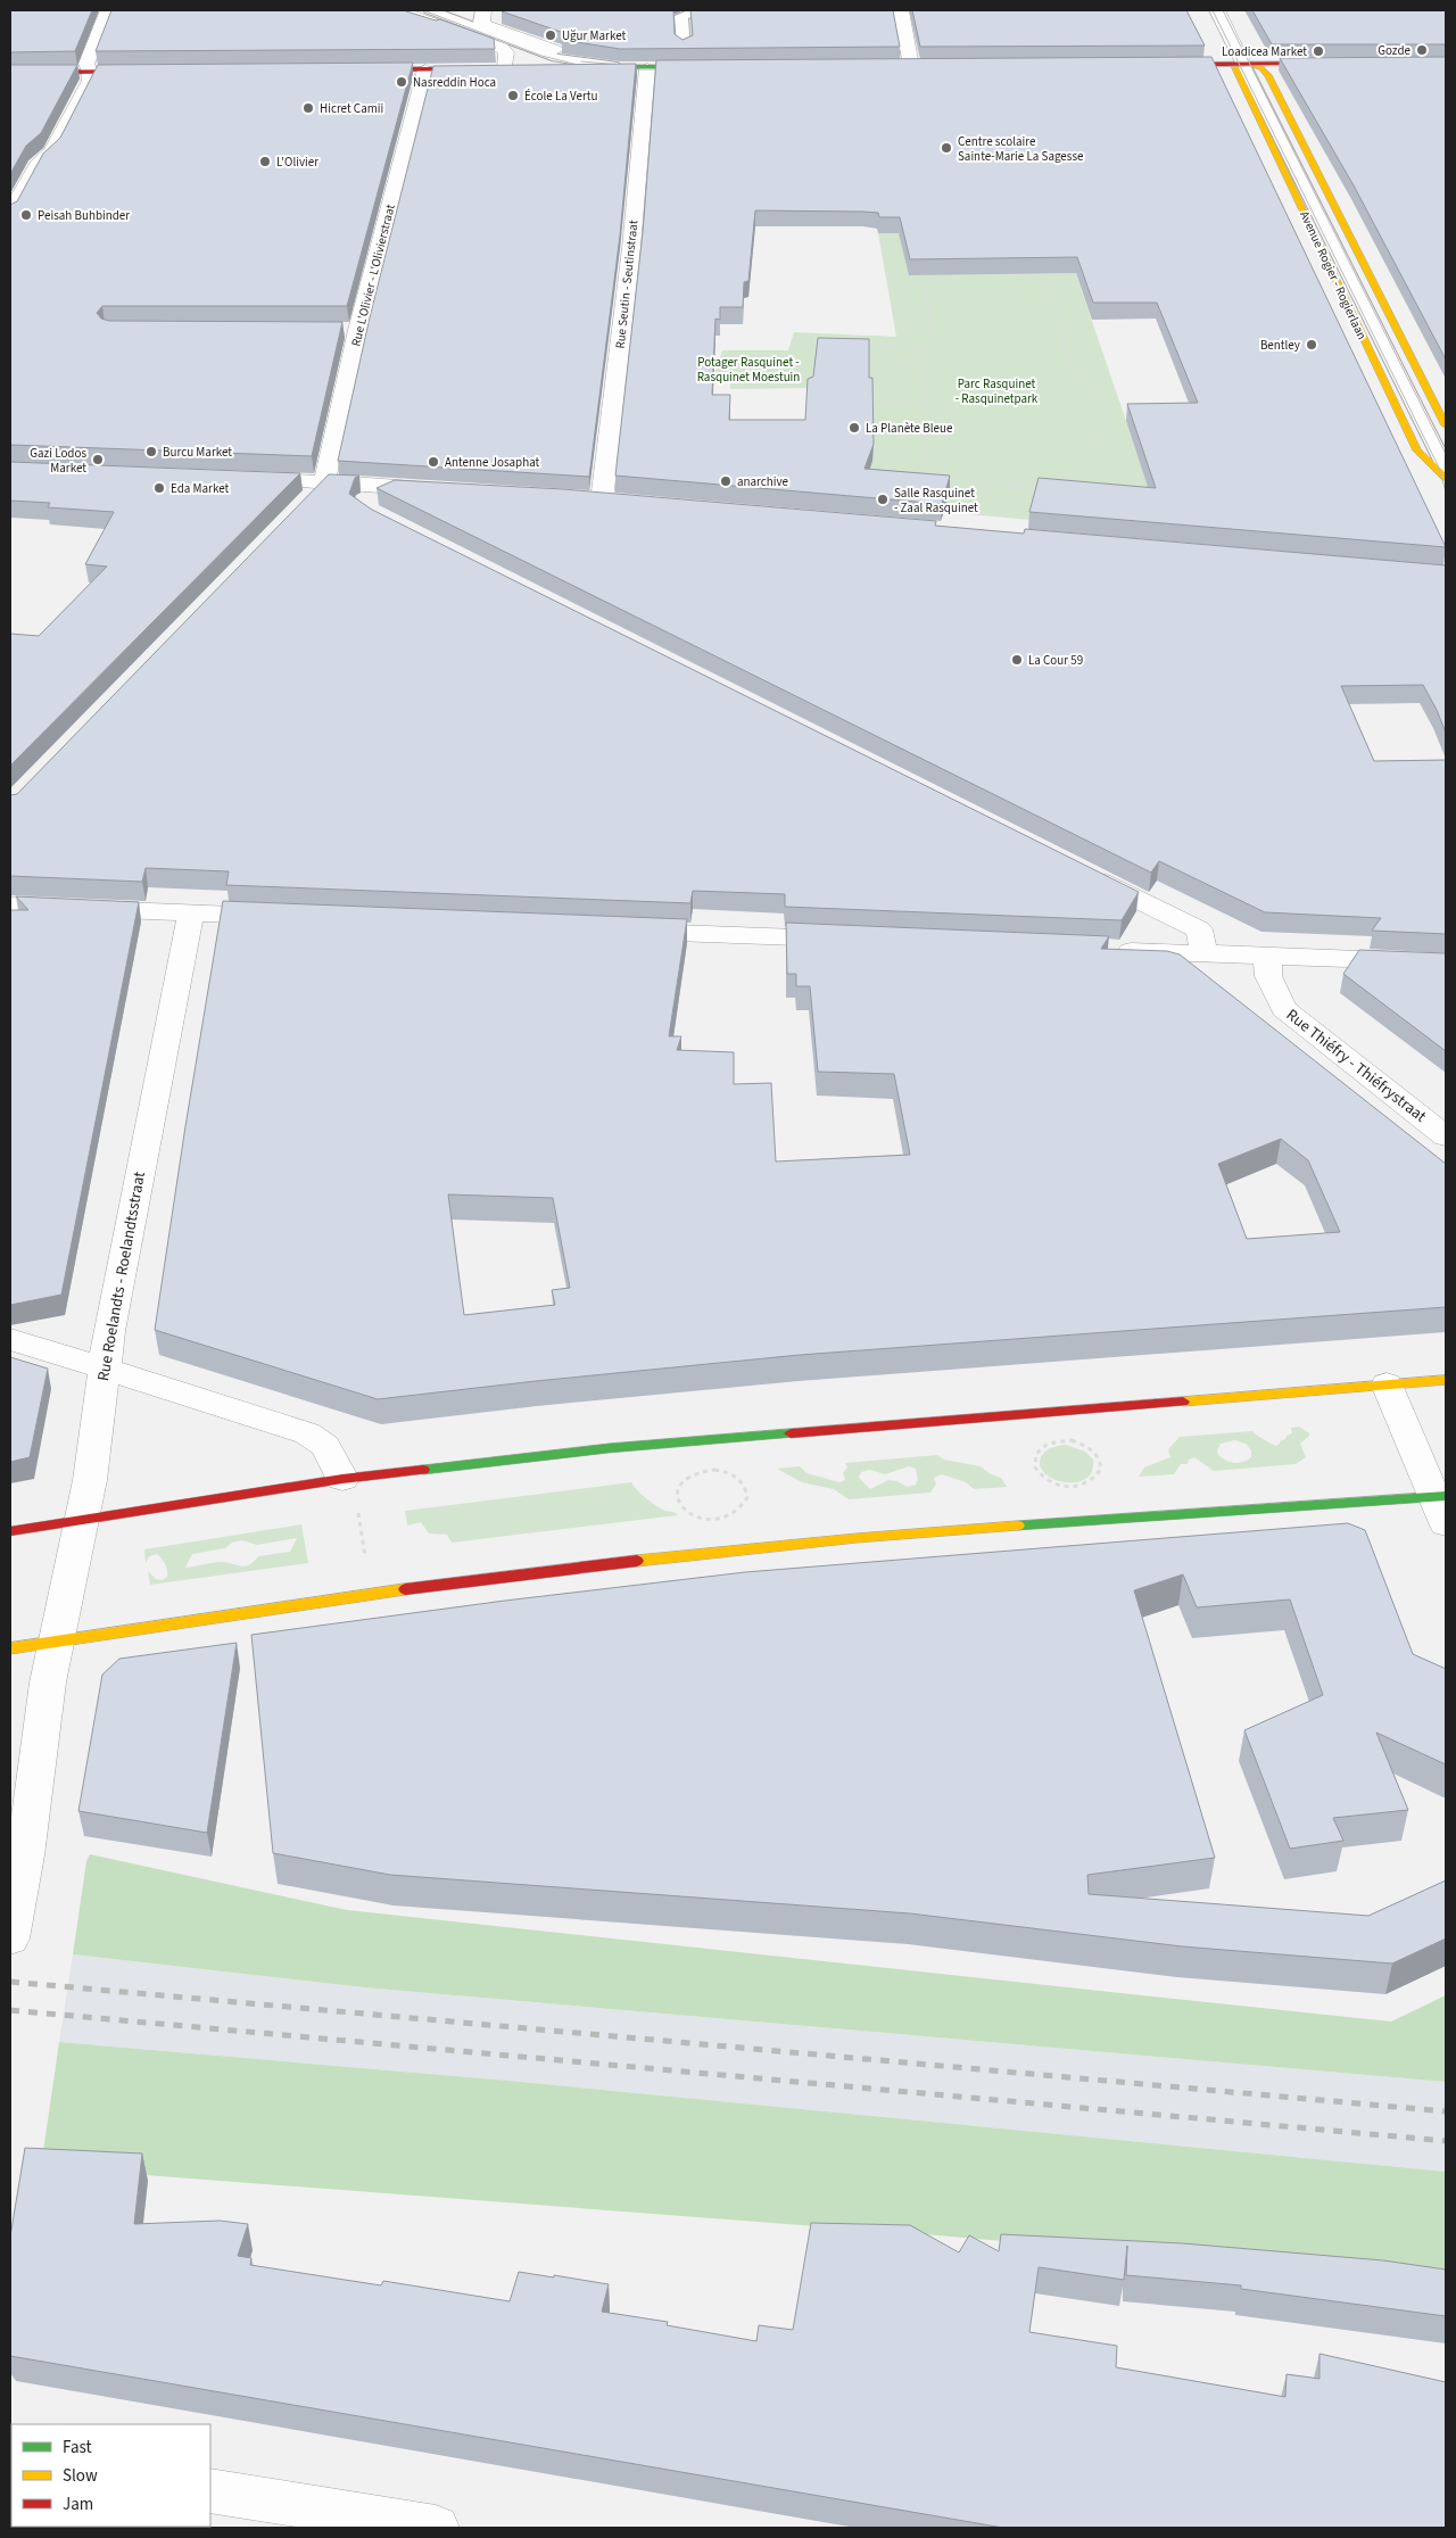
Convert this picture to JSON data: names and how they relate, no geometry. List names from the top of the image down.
{
  "streets": {
    "street": [
      "Rue L'Olivier - L'Olivierstraat",
      "Avenue Rogier - Rogierlaan",
      "Rue Seutin - Seutinstraat",
      "Rue Thiéfry - Thiéfrystraat",
      "Rue Roelandts - Roelandtsstraat"
    ]
  },
  "parks": ["Potager Rasquinet - Rasquinet Moestuin", "Parc Rasquinet - Rasquinetpark"],
  "places": [
    "Uğur Market",
    "Gozde",
    "Loadicea Market",
    "Nasreddin Hoca",
    "École La Vertu",
    "Hicret Camii",
    "Centre scolaire Sainte-Marie La Sagesse",
    "L'Olivier",
    "Peisah Buhbinder",
    "Bentley",
    "La Planète Bleue",
    "Burcu Market",
    "Gazi Lodos Market",
    "Antenne Josaphat",
    "anarchive",
    "Eda Market",
    "Salle Rasquinet - Zaal Rasquinet",
    "La Cour 59"
  ],
  "legend": ["Fast", "Slow", "Jam"]
}
